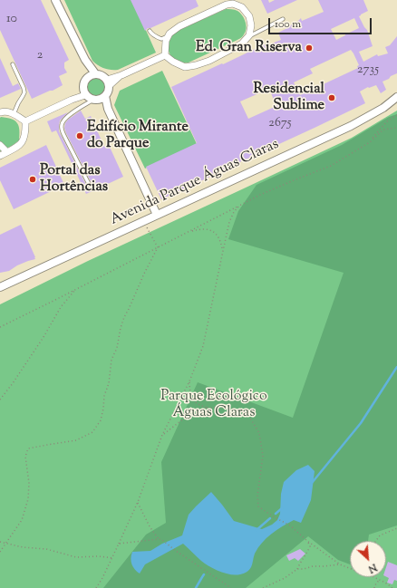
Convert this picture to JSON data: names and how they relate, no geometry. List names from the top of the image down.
{
  "streets": {
    "street": ["Avenida Parque Águas Claras"]
  },
  "parks": ["Parque Ecológico Águas Claras"],
  "places": [
    "Ed. Gran Riserva",
    "Residencial Sublime",
    "Edifício Mirante do Parque",
    "Portal das Hortências"
  ],
  "house_numbers": [
    "10",
    "2",
    "2735",
    "2675"
  ],
  "scale_bar": "100 m",
  "north": "bottom right"
}
